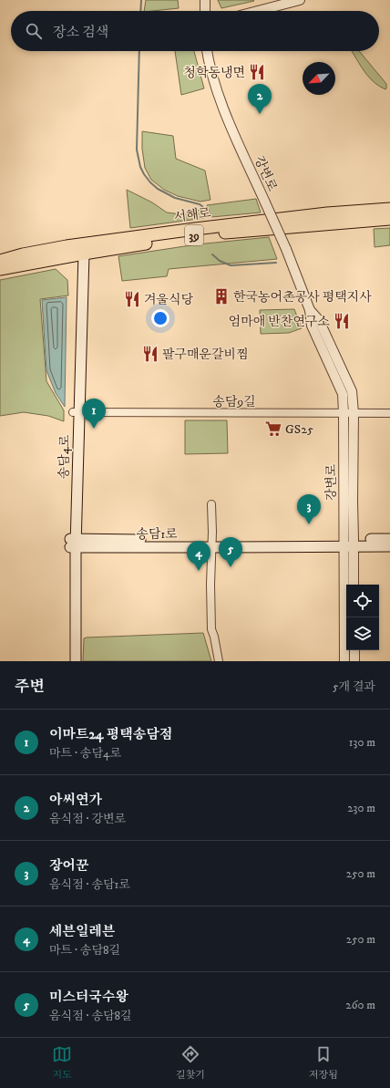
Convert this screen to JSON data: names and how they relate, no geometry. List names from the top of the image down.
{
  "streets": {
    "main road": [
      "서해로",
      "39",
      "송담4로",
      "송담1로"
    ],
    "street": ["강변로", "송담9길"]
  },
  "crossings": [
    ["강변로", "송담9길"],
    ["강변로", "송담1로"],
    ["서해로", "송담4로"],
    ["송담9길", "송담4로"],
    ["송담4로", "송담1로"]
  ],
  "places": {
    "restaurant": [
      "청학동냉면",
      "겨울식당",
      "엄마애 반찬연구소",
      "팔구매운갈비찜"
    ],
    "building": ["한국농어촌공사 평택지사"],
    "supermarket": ["GS25"]
  },
  "north": "bottom left",
  "page": {
    "search": "장소 검색",
    "pins": [
      "2",
      "1",
      "3",
      "5",
      "4"
    ],
    "heading": ["주변", "5개 결과"],
    "list": [
      {
        "mark": "1",
        "name": "이마트24 평택송담점",
        "note": "마트 · 송담4로",
        "value": "130 m"
      },
      {
        "mark": "2",
        "name": "아씨연가",
        "note": "음식점 · 강변로",
        "value": "230 m"
      },
      {
        "mark": "3",
        "name": "장어꾼",
        "note": "음식점 · 송담1로",
        "value": "250 m"
      },
      {
        "mark": "4",
        "name": "세븐일레븐",
        "note": "마트 · 송담8길",
        "value": "250 m"
      },
      {
        "mark": "5",
        "name": "미스터국수왕",
        "note": "음식점 · 송담8길",
        "value": "260 m"
      }
    ],
    "nav": ["지도", "길찾기", "저장됨"]
  }
}
